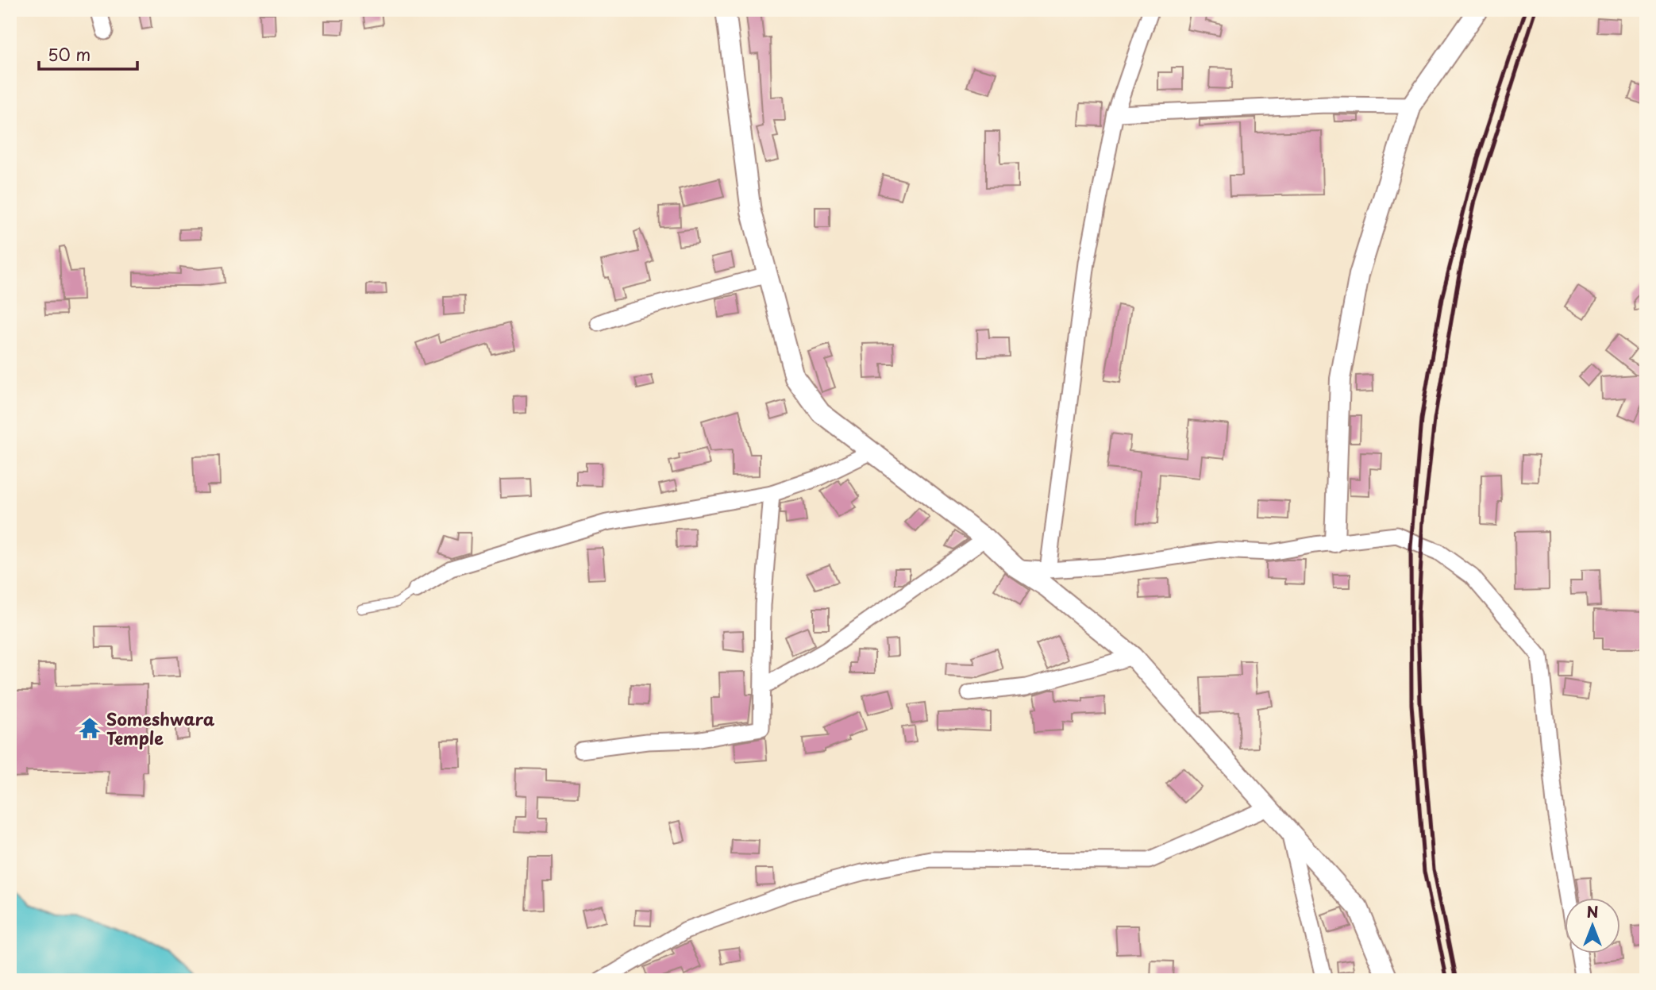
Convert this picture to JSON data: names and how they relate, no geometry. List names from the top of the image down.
{
  "places": {
    "temple": ["Someshwara Temple"]
  },
  "scale_bar": "50 m",
  "north": "top"
}
